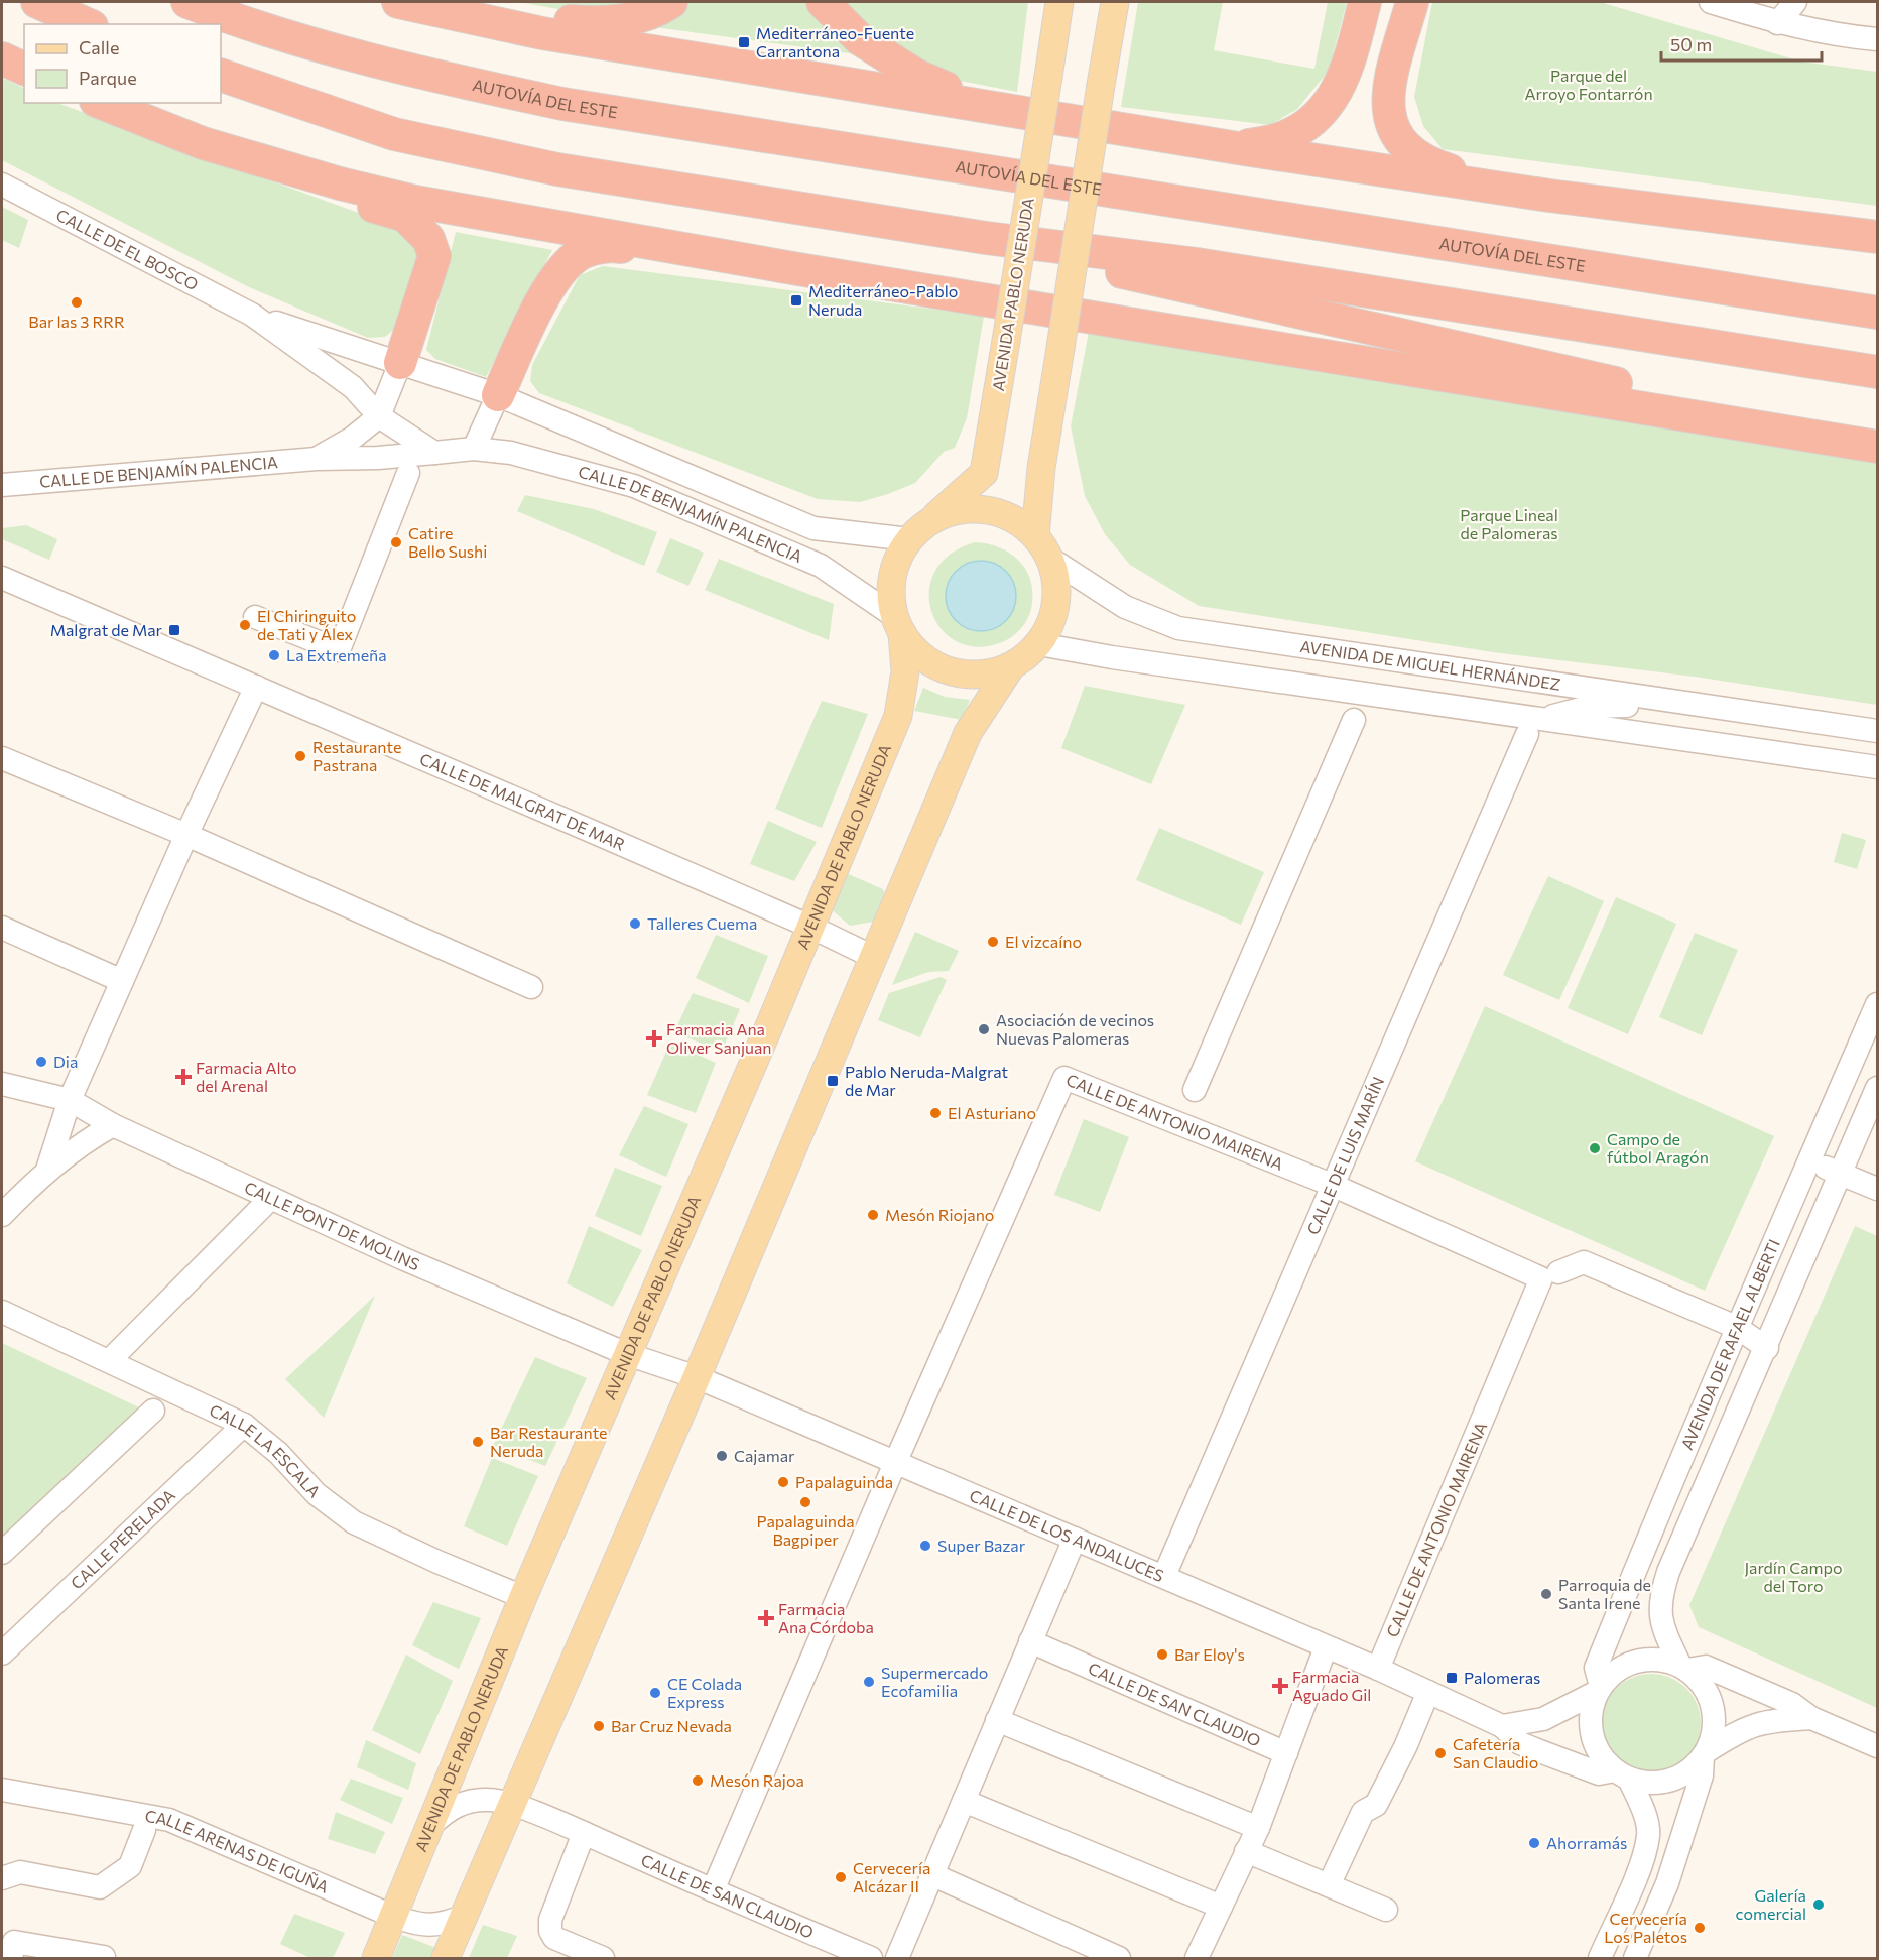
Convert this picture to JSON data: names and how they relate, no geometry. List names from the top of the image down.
{
  "streets": {
    "highway": ["AUTOVÍA DEL ESTE"],
    "main road": ["AVENIDA PABLO NERUDA", "AVENIDA DE PABLO NERUDA"],
    "street": [
      "CALLE DE EL BOSCO",
      "CALLE DE BENJAMÍN PALENCIA",
      "AVENIDA DE MIGUEL HERNÁNDEZ",
      "CALLE DE MALGRAT DE MAR",
      "CALLE DE ANTONIO MAIRENA",
      "CALLE DE LUIS MARÍN",
      "CALLE PONT DE MOLINS",
      "AVENIDA DE RAFAEL ALBERTI",
      "CALLE LA ESCALA",
      "CALLE DE LOS ANDALUCES",
      "CALLE PERELADA",
      "CALLE DE SAN CLAUDIO",
      "CALLE ARENAS DE IGUÑA"
    ]
  },
  "crossings": [
    ["CALLE DE EL BOSCO", "CALLE DE BENJAMÍN PALENCIA"],
    ["AVENIDA PABLO NERUDA", "CALLE DE BENJAMÍN PALENCIA"],
    ["AVENIDA PABLO NERUDA", "AVENIDA DE MIGUEL HERNÁNDEZ"],
    ["AVENIDA PABLO NERUDA", "AVENIDA DE PABLO NERUDA"],
    ["CALLE DE BENJAMÍN PALENCIA", "AVENIDA DE MIGUEL HERNÁNDEZ"],
    ["CALLE DE BENJAMÍN PALENCIA", "AVENIDA DE PABLO NERUDA"],
    ["AVENIDA DE MIGUEL HERNÁNDEZ", "AVENIDA DE PABLO NERUDA"],
    ["CALLE DE MALGRAT DE MAR", "AVENIDA DE PABLO NERUDA"],
    ["AVENIDA DE PABLO NERUDA", "CALLE PONT DE MOLINS"],
    ["AVENIDA DE PABLO NERUDA", "CALLE LA ESCALA"],
    ["AVENIDA DE PABLO NERUDA", "CALLE DE LOS ANDALUCES"],
    ["AVENIDA DE PABLO NERUDA", "CALLE DE SAN CLAUDIO"],
    ["AVENIDA DE PABLO NERUDA", "CALLE ARENAS DE IGUÑA"],
    ["CALLE DE ANTONIO MAIRENA", "CALLE DE LUIS MARÍN"],
    ["CALLE DE ANTONIO MAIRENA", "CALLE DE LOS ANDALUCES"],
    ["CALLE DE ANTONIO MAIRENA", "CALLE DE SAN CLAUDIO"],
    ["CALLE DE LUIS MARÍN", "CALLE DE LOS ANDALUCES"],
    ["CALLE PONT DE MOLINS", "CALLE DE LOS ANDALUCES"],
    ["AVENIDA DE RAFAEL ALBERTI", "CALLE DE LOS ANDALUCES"],
    ["CALLE LA ESCALA", "CALLE PERELADA"]
  ],
  "parks": ["Parque del Arroyo Fontarrón", "Parque Lineal de Palomeras", "Jardín Campo del Toro"],
  "places": {
    "transit": [
      "Mediterráneo-Fuente Carrantona",
      "Mediterráneo-Pablo Neruda",
      "Malgrat de Mar",
      "Pablo Neruda-Malgrat de Mar",
      "Palomeras"
    ],
    "other": [
      "Bar las 3 RRR",
      "Catire Bello Sushi",
      "El Chiringuito de Tati y Álex",
      "La Extremeña",
      "Restaurante Pastrana",
      "Talleres Cuema",
      "El vizcaíno",
      "Asociación de vecinos Nuevas Palomeras",
      "Dia",
      "El Asturiano",
      "Campo de fútbol Aragón",
      "Mesón Riojano",
      "Bar Restaurante Neruda",
      "Cajamar",
      "Papalaguinda",
      "Papalaguinda Bagpiper",
      "Super Bazar",
      "Parroquia de Santa Irene",
      "Bar Eloy's",
      "Supermercado Ecofamilia",
      "CE Colada Express",
      "Bar Cruz Nevada",
      "Cafetería San Claudio",
      "Mesón Rajoa",
      "Ahorramás",
      "Cervecería Alcázar II",
      "Galería comercial",
      "Cervecería Los Paletos"
    ],
    "health": [
      "Farmacia Ana Oliver Sanjuan",
      "Farmacia Alto del Arenal",
      "Farmacia Ana Córdoba",
      "Farmacia Aguado Gil"
    ]
  },
  "legend": ["Calle", "Parque"],
  "scale_bar": "50 m"
}
